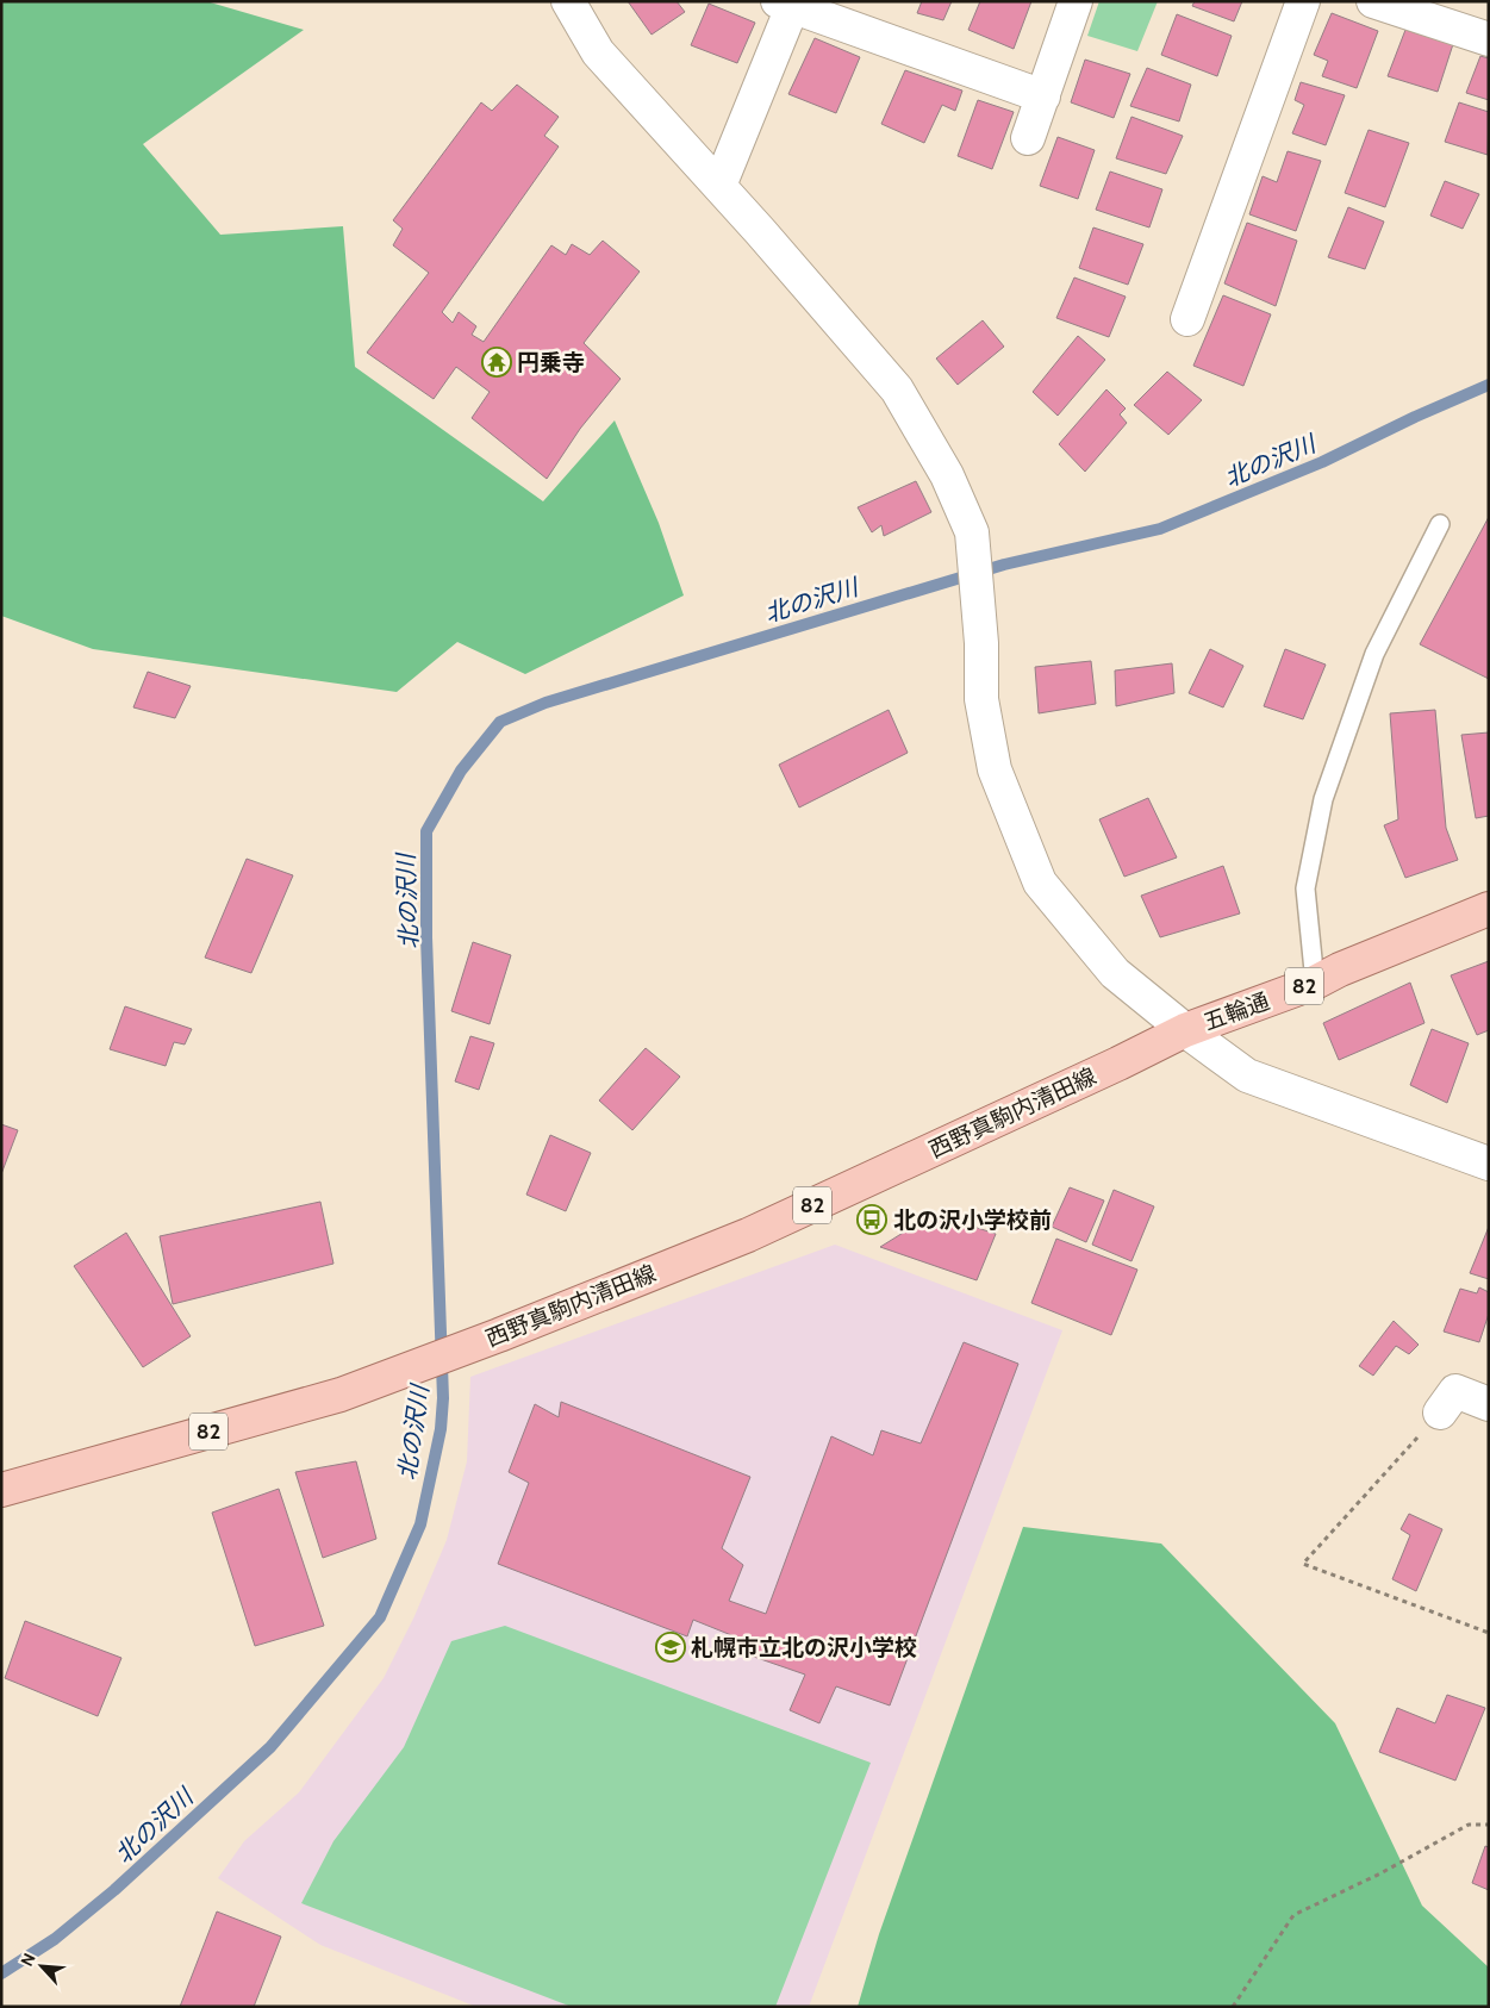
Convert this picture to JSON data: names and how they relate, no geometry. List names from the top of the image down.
{
  "streets": {
    "main road": ["82", "五輪通", "西野真駒内清田線"]
  },
  "crossings": [
    ["五輪通", "西野真駒内清田線"]
  ],
  "water": ["北の沢川"],
  "places": {
    "temple": ["円乗寺"],
    "bus stop": ["北の沢小学校前"],
    "school or university": ["札幌市立北の沢小学校"]
  },
  "north": "top left"
}
